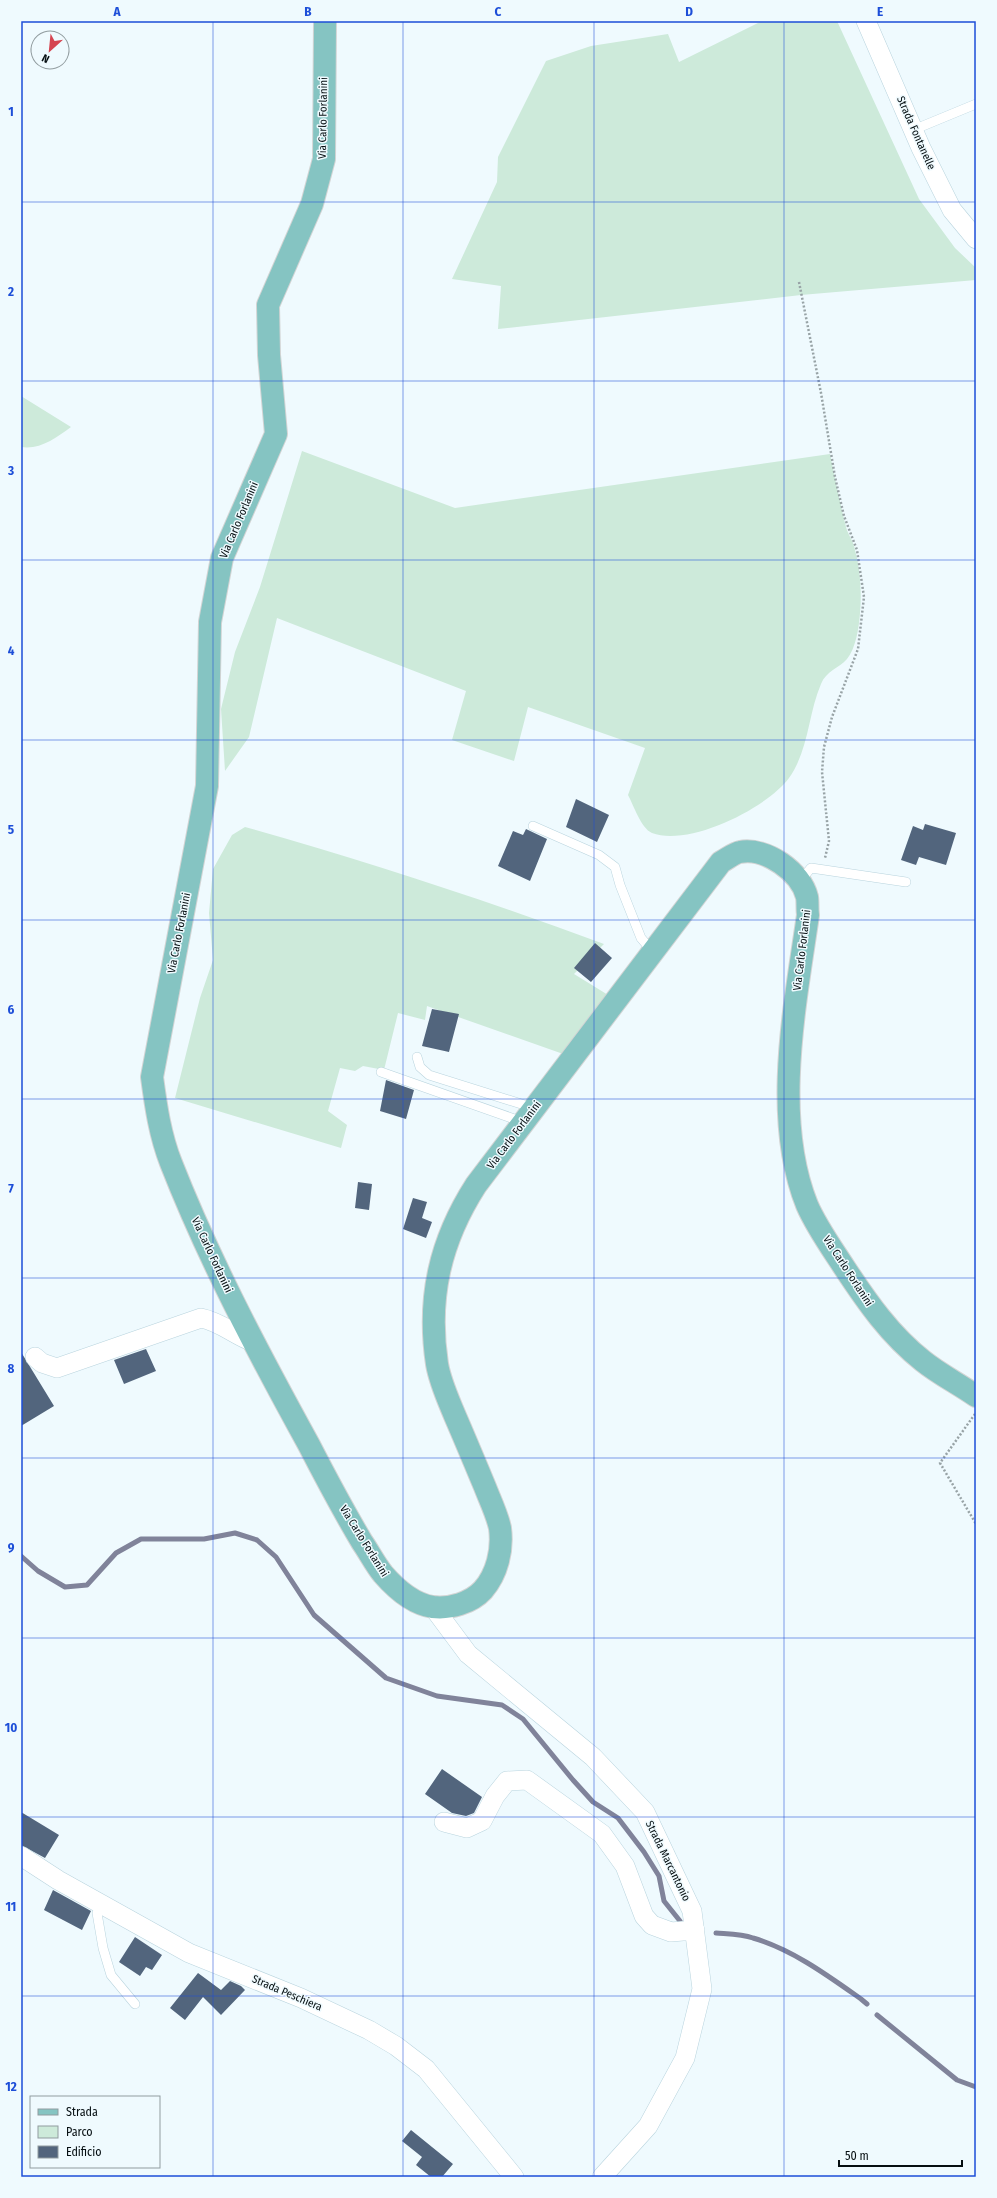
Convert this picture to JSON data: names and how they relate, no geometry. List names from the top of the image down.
{
  "streets": {
    "main road": ["Via Carlo Forlanini"],
    "street": ["Strada Fontanelle", "Strada Marcantonio", "Strada Peschiera"]
  },
  "crossings": [
    ["Via Carlo Forlanini", "Strada Marcantonio"]
  ],
  "legend": ["Strada", "Parco", "Edificio"],
  "scale_bar": "50 m",
  "north": "bottom left",
  "grid": {
    "columns": [
      "A",
      "B",
      "C",
      "D",
      "E"
    ],
    "rows": [
      "1",
      "2",
      "3",
      "4",
      "5",
      "6",
      "7",
      "8",
      "9",
      "10",
      "11",
      "12"
    ]
  }
}
